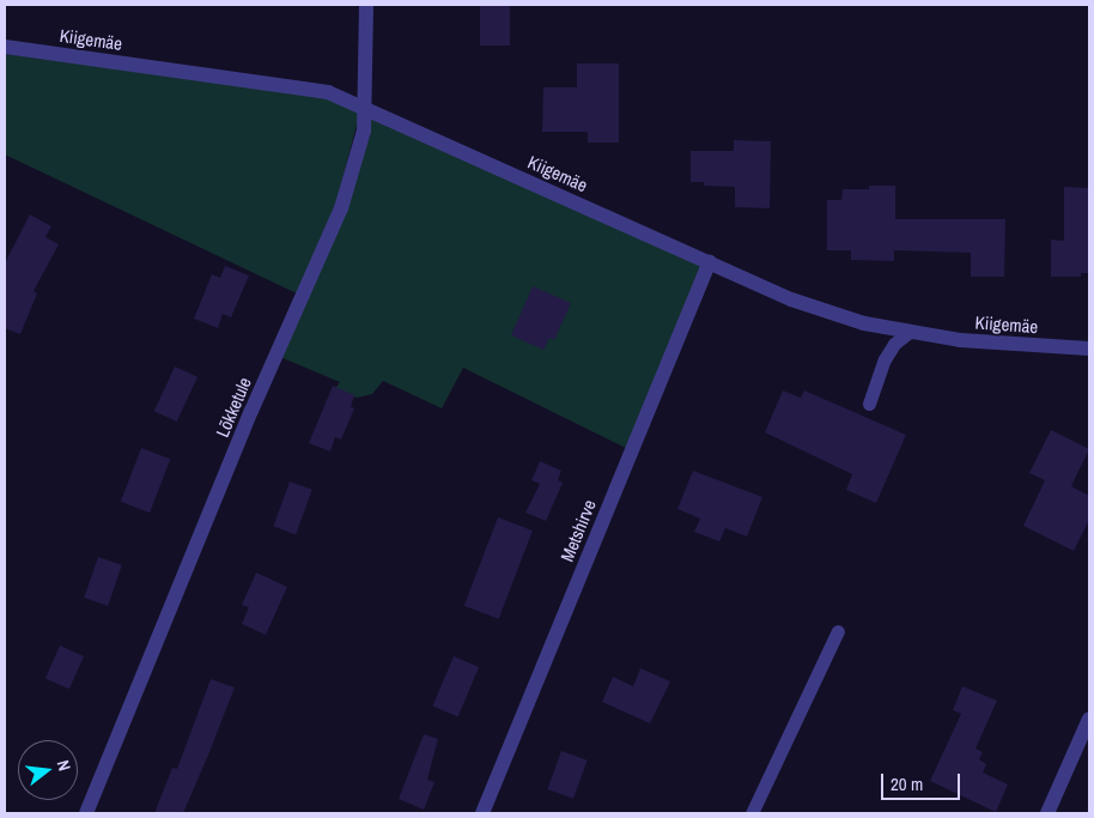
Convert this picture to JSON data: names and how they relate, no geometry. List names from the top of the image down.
{
  "streets": {
    "street": ["Kiigemäe", "Lõkketule", "Metshirve"]
  },
  "crossings": [
    ["Kiigemäe", "Lõkketule"],
    ["Kiigemäe", "Metshirve"]
  ],
  "scale_bar": "20 m",
  "north": "right"
}
